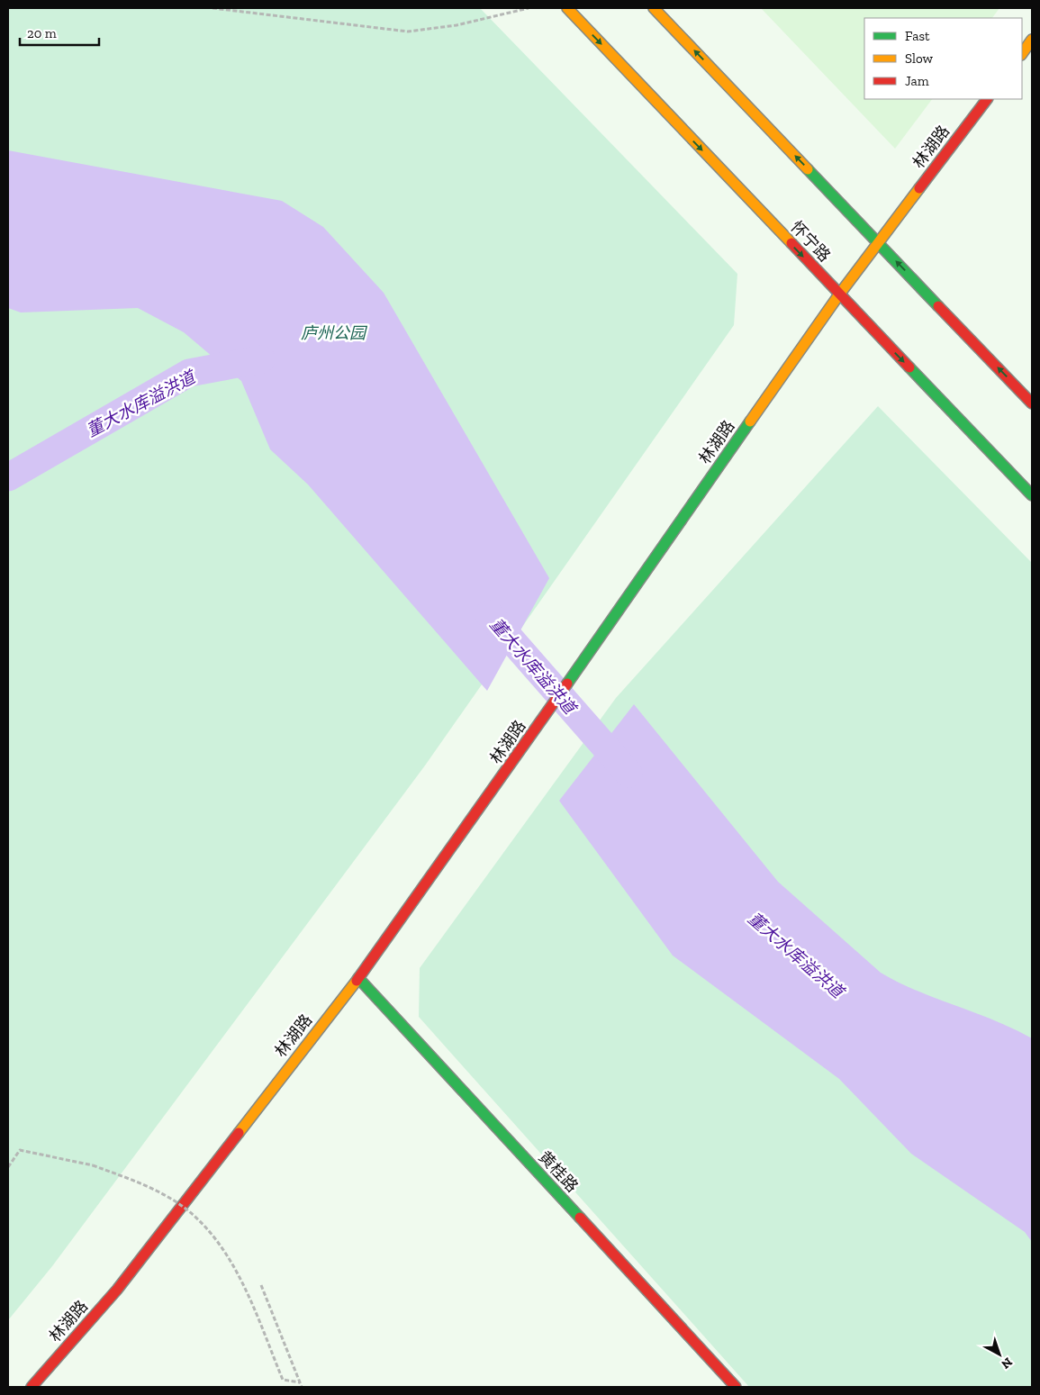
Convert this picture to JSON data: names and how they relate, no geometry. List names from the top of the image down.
{
  "streets": {
    "street": ["林湖路", "怀宁路", "黄桂路"]
  },
  "crossings": [
    ["林湖路", "怀宁路"],
    ["林湖路", "黄桂路"]
  ],
  "water": ["董大水库溢洪道"],
  "parks": ["庐州公园"],
  "legend": ["Fast", "Slow", "Jam"],
  "scale_bar": "20 m",
  "north": "bottom right"
}
